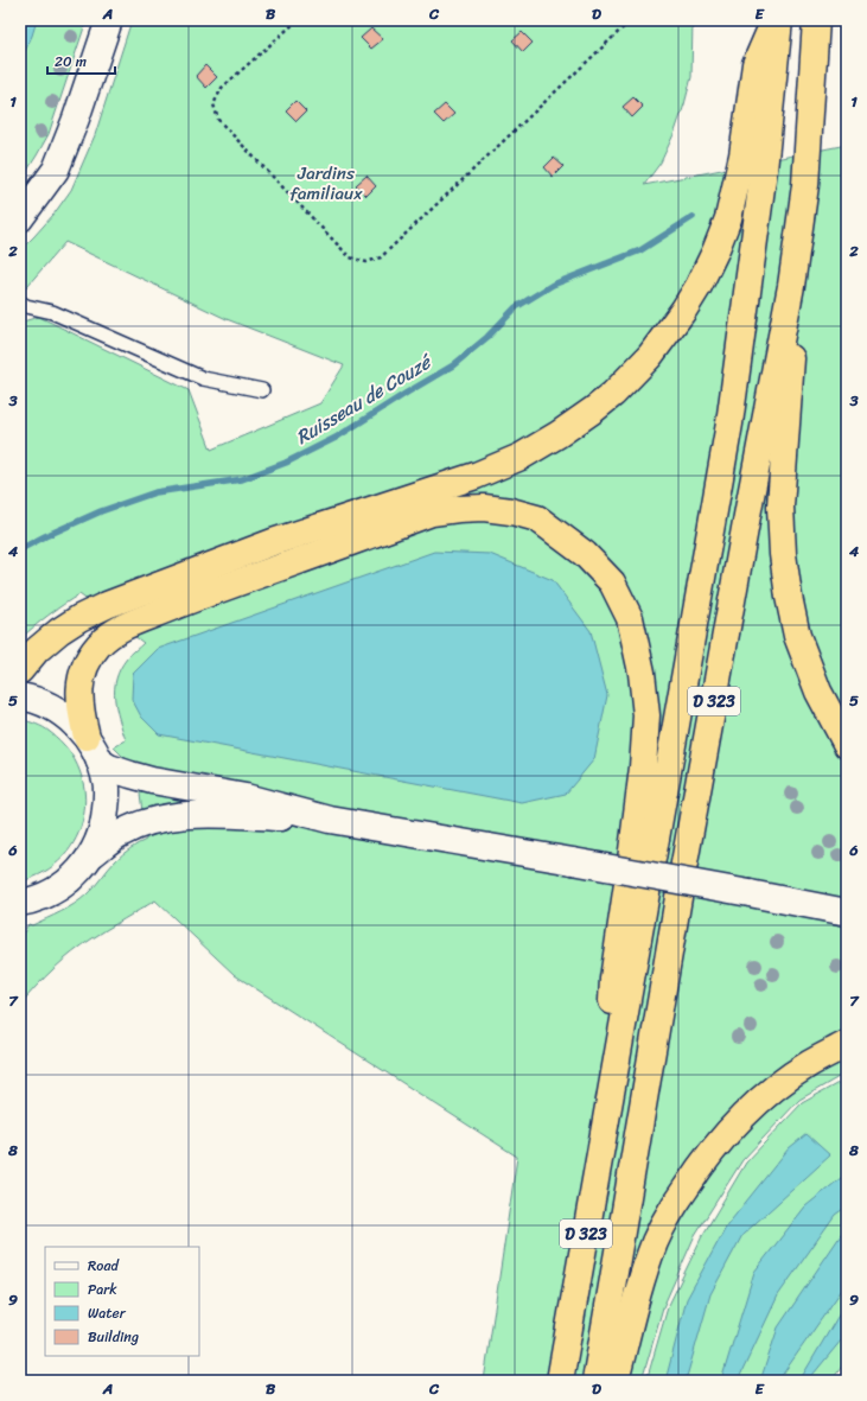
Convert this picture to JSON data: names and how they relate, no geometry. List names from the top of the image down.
{
  "streets": {
    "highway": ["D 323"]
  },
  "water": ["Ruisseau de Couzé"],
  "parks": ["Jardins familiaux"],
  "legend": [
    "Road",
    "Park",
    "Water",
    "Building"
  ],
  "scale_bar": "20 m",
  "grid": {
    "columns": [
      "A",
      "B",
      "C",
      "D",
      "E"
    ],
    "rows": [
      "1",
      "2",
      "3",
      "4",
      "5",
      "6",
      "7",
      "8",
      "9"
    ]
  }
}
